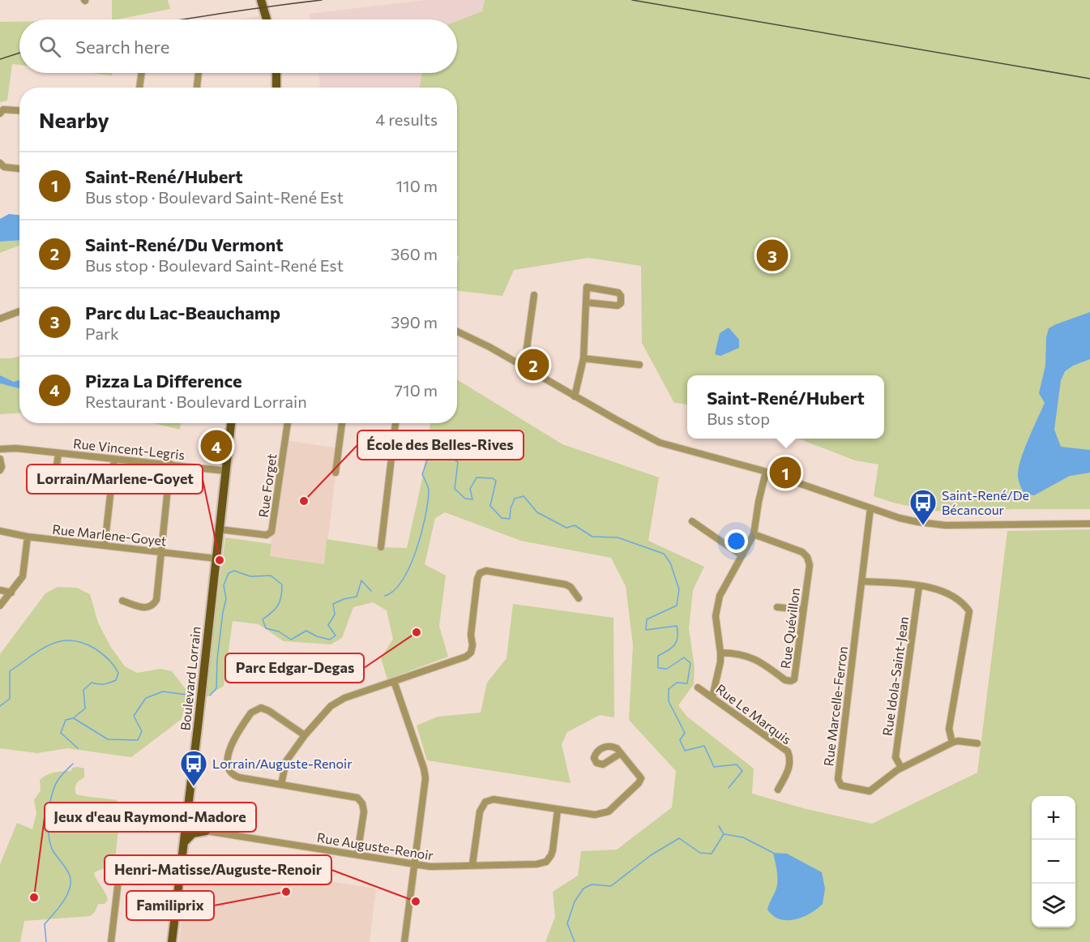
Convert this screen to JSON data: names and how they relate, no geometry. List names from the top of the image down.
{
  "streets": {
    "main road": ["Boulevard Lorrain"],
    "street": [
      "Rue Vincent-Legris",
      "Rue Forget",
      "Rue Marlene-Goyet",
      "Rue Quévillon",
      "Rue Idola-Saint-Jean",
      "Rue Marcelle-Ferron",
      "Rue Le Marquis",
      "Rue Auguste-Renoir"
    ]
  },
  "crossings": [
    ["Rue Vincent-Legris", "Boulevard Lorrain"],
    ["Rue Forget", "Boulevard Lorrain"],
    ["Rue Marlene-Goyet", "Boulevard Lorrain"],
    ["Rue Idola-Saint-Jean", "Rue Marcelle-Ferron"]
  ],
  "places": {
    "other": [
      "École des Belles-Rives",
      "Lorrain/Marlene-Goyet",
      "Parc Edgar-Degas",
      "Familiprix",
      "Jeux d'eau Raymond-Madore",
      "Henri-Matisse/Auguste-Renoir"
    ],
    "bus stop": ["Saint-René/De Bécancour", "Lorrain/Auguste-Renoir"]
  },
  "page": {
    "search": "Search here",
    "heading": ["Nearby", "4 results"],
    "list": [
      {
        "mark": "1",
        "name": "Saint-René/Hubert",
        "note": "Bus stop · Boulevard Saint-René Est",
        "value": "110 m"
      },
      {
        "mark": "2",
        "name": "Saint-René/Du Vermont",
        "note": "Bus stop · Boulevard Saint-René Est",
        "value": "360 m"
      },
      {
        "mark": "3",
        "name": "Parc du Lac-Beauchamp",
        "note": "Park",
        "value": "390 m"
      },
      {
        "mark": "4",
        "name": "Pizza La Difference",
        "note": "Restaurant · Boulevard Lorrain",
        "value": "710 m"
      }
    ],
    "pins": [
      "3",
      "2",
      "4",
      "1"
    ],
    "popup": ["Saint-René/Hubert", "Bus stop"],
    "map_buttons": ["+", "−"]
  }
}
